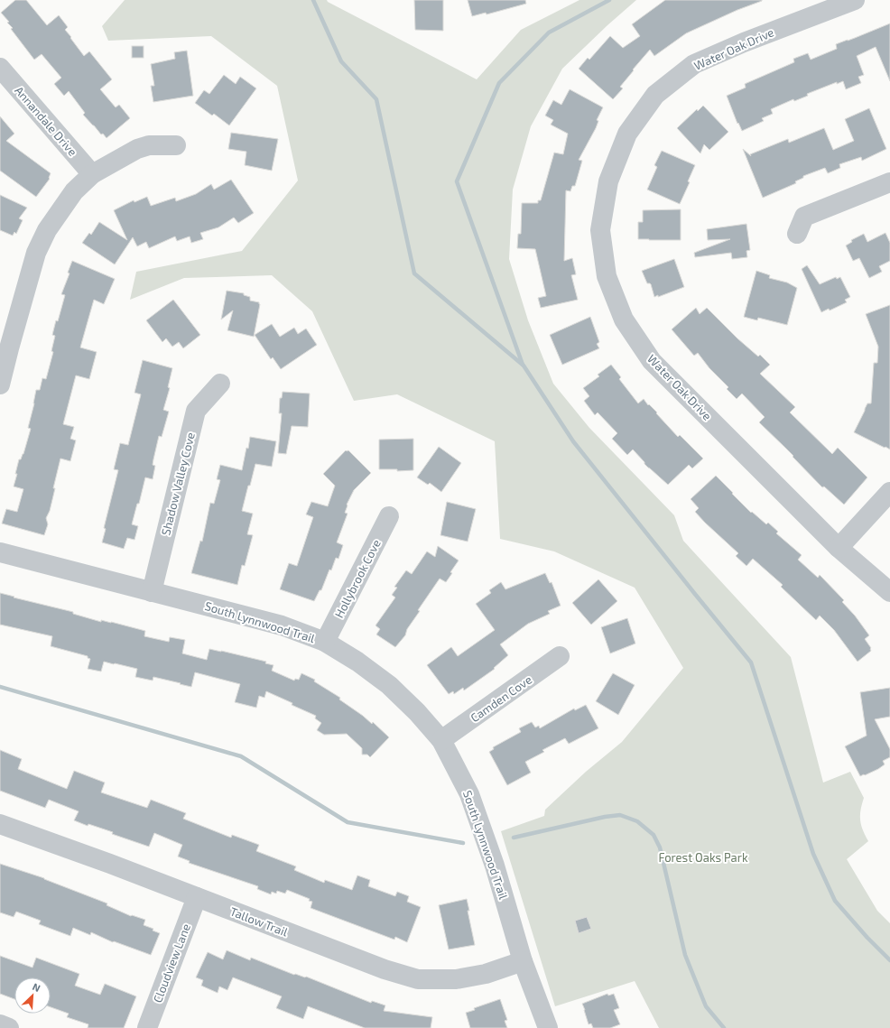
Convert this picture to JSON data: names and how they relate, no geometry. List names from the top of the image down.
{
  "streets": {
    "street": [
      "Water Oak Drive",
      "Annandale Drive",
      "Shadow Valley Cove",
      "Hollybrook Cove",
      "South Lynnwood Trail",
      "Camden Cove",
      "Tallow Trail",
      "Cloudview Lane"
    ]
  },
  "crossings": [
    ["Shadow Valley Cove", "South Lynnwood Trail"],
    ["Hollybrook Cove", "South Lynnwood Trail"],
    ["South Lynnwood Trail", "Camden Cove"],
    ["South Lynnwood Trail", "Tallow Trail"],
    ["Tallow Trail", "Cloudview Lane"]
  ],
  "parks": ["Forest Oaks Park"],
  "north": "top right"
}
